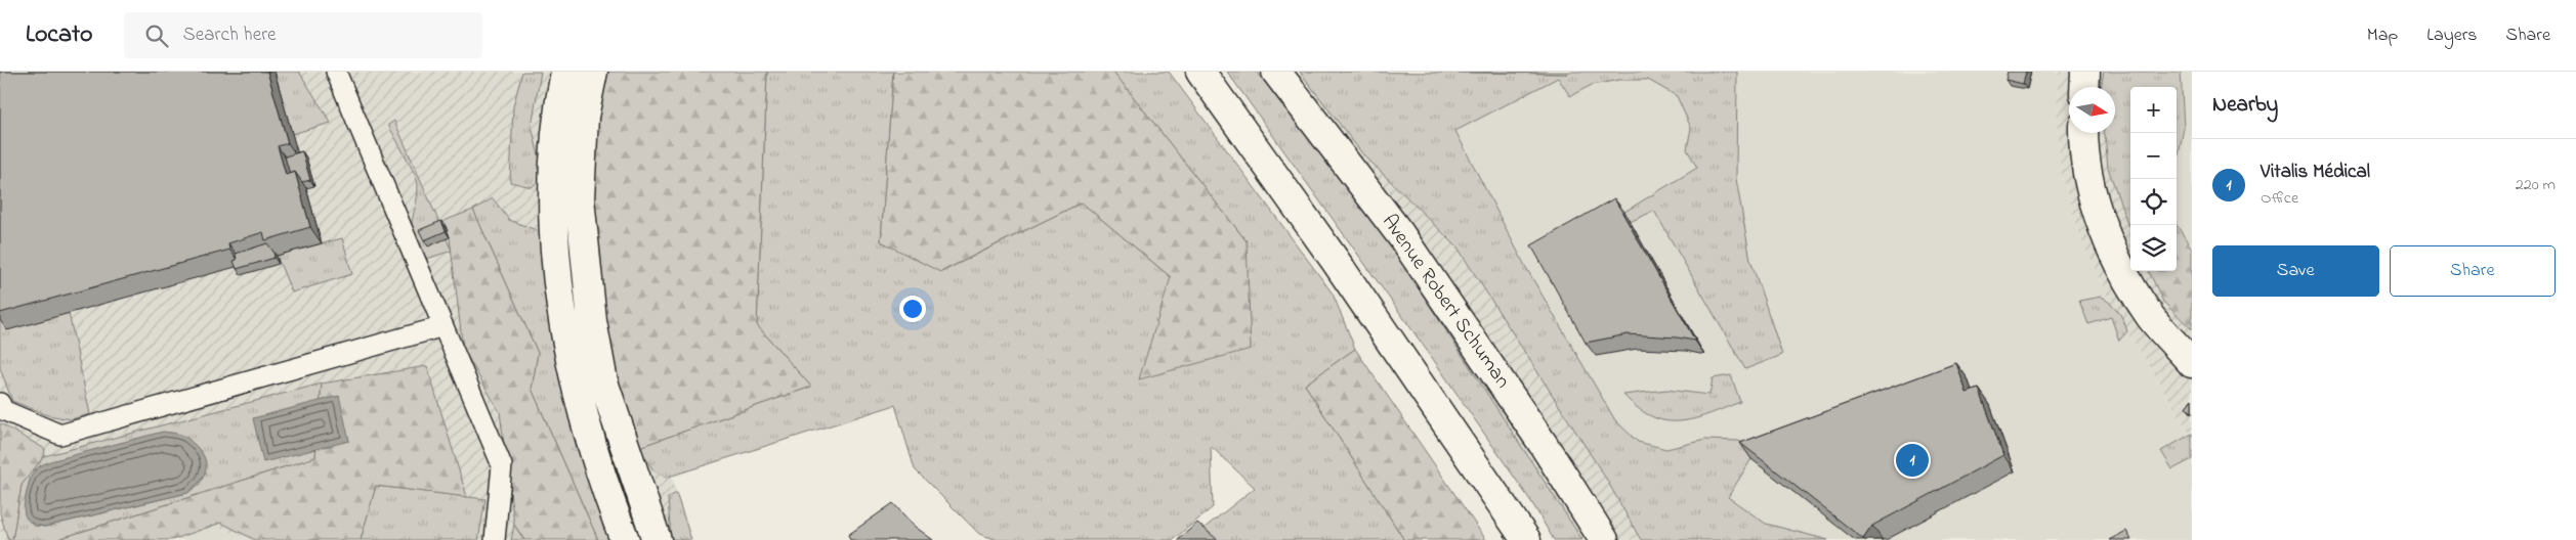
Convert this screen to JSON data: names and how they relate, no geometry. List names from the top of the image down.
{
  "streets": {
    "main road": ["Avenue Robert Schuman"]
  },
  "north": "right",
  "page": {
    "header": "Locato",
    "search": "Search here",
    "nav": ["Map", "Layers", "Share"],
    "heading": "Nearby",
    "map_buttons": ["+", "−"],
    "list": [
      {
        "mark": "1",
        "name": "Vitalis Médical",
        "note": "Office",
        "value": "220 m"
      }
    ],
    "buttons": ["Save", "Share"],
    "pins": "1"
  }
}
